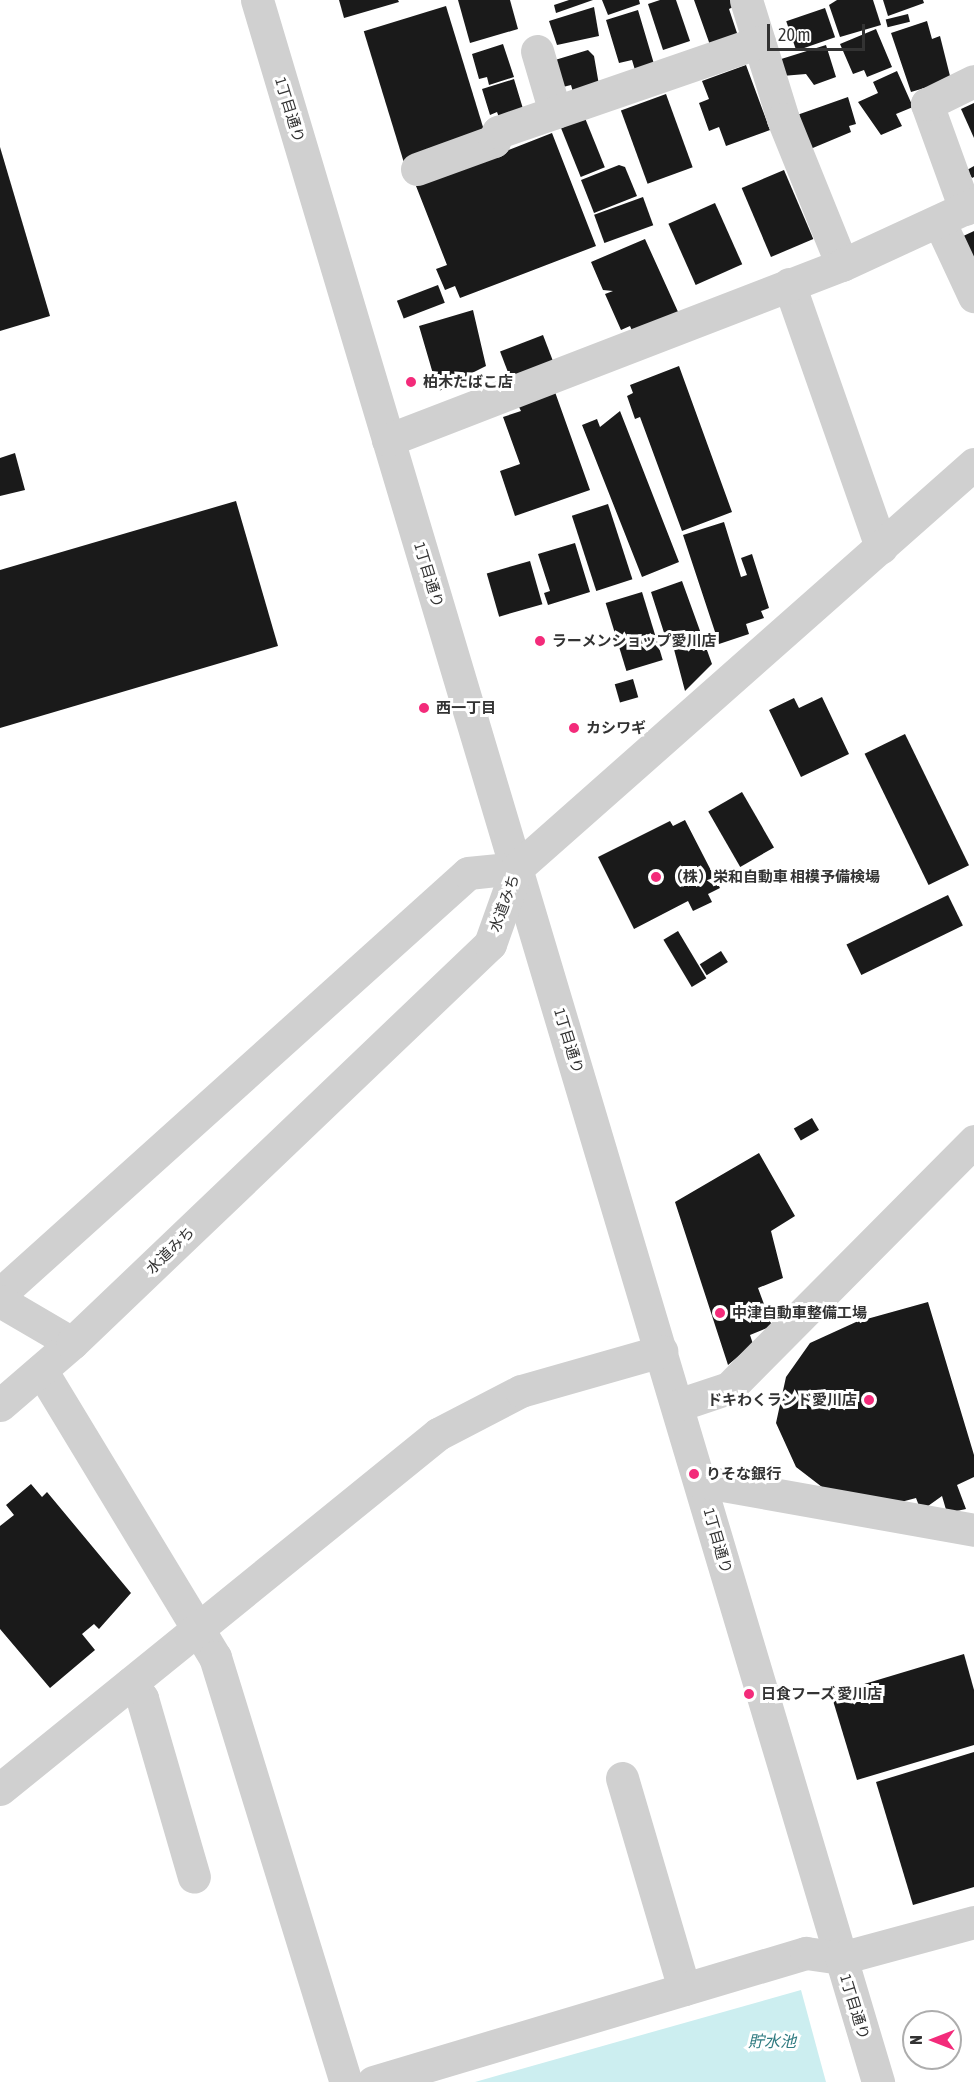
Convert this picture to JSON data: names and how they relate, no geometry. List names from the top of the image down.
{
  "streets": {
    "street": ["1丁目通り", "水道みち"]
  },
  "crossings": [
    ["1丁目通り", "水道みち"]
  ],
  "water": ["貯水池"],
  "places": [
    "柏木たばこ店",
    "ラーメンショップ愛川店",
    "西一丁目",
    "カシワギ",
    "（株）栄和自動車 相模予備検場",
    "中津自動車整備工場",
    "ドキわくランド愛川店",
    "りそな銀行",
    "日食フーズ 愛川店"
  ],
  "scale_bar": "20 m",
  "north": "left"
}
